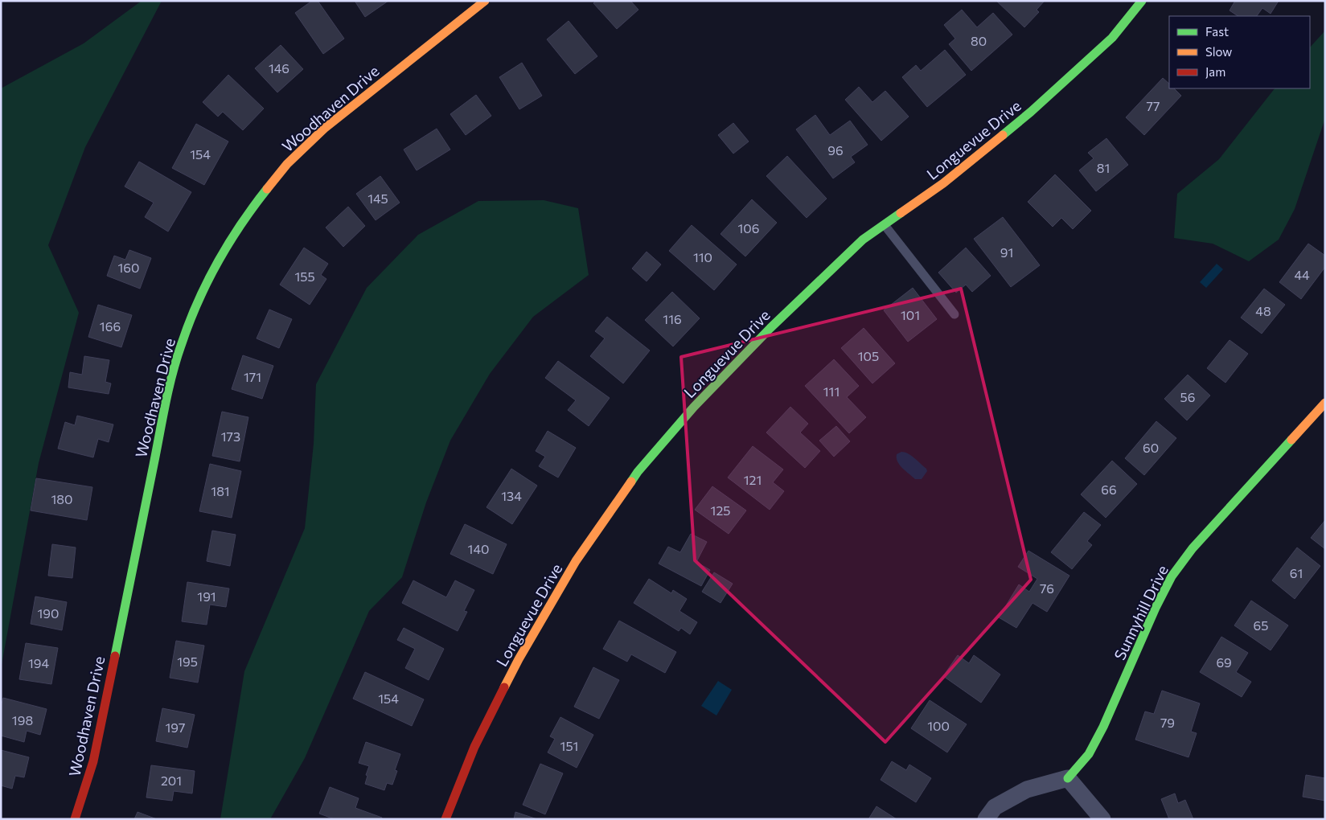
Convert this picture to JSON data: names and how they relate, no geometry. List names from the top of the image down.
{
  "streets": {
    "street": ["Woodhaven Drive", "Longuevue Drive", "Sunnyhill Drive"]
  },
  "house_numbers": [
    "80",
    "146",
    "77",
    "96",
    "154",
    "81",
    "145",
    "106",
    "91",
    "110",
    "160",
    "44",
    "155",
    "48",
    "101",
    "116",
    "166",
    "105",
    "171",
    "111",
    "56",
    "173",
    "60",
    "121",
    "66",
    "181",
    "134",
    "180",
    "125",
    "140",
    "61",
    "76",
    "191",
    "190",
    "65",
    "195",
    "69",
    "194",
    "154",
    "198",
    "79",
    "100",
    "197",
    "151",
    "201"
  ],
  "legend": ["Fast", "Slow", "Jam"]
}
